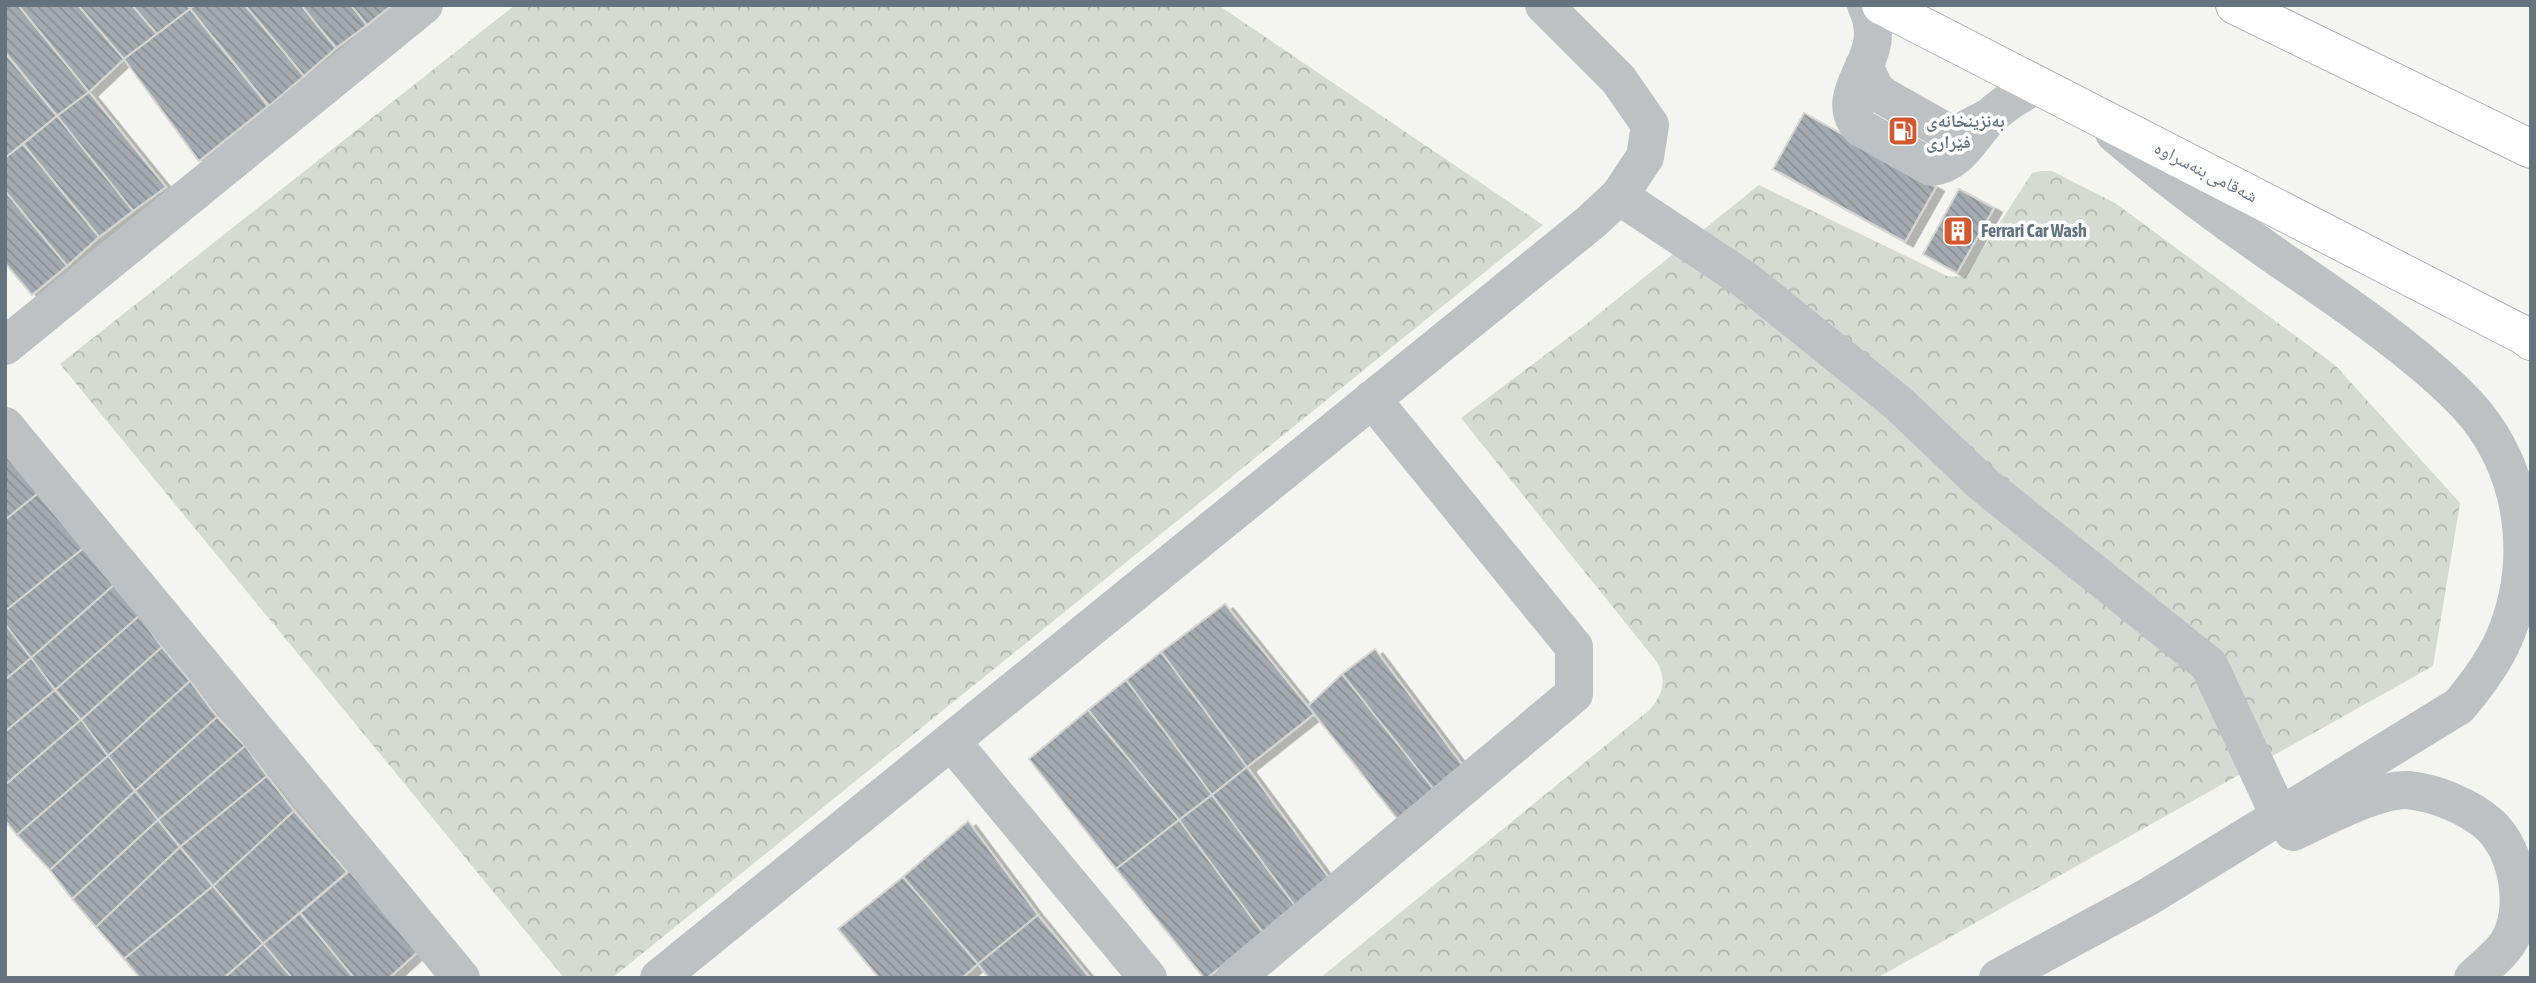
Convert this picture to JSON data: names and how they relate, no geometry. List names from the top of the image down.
{
  "streets": {
    "main road": ["شەقامی بنەسراوە"]
  },
  "places": {
    "fuel station": ["بەنزینخانەی فێراری"],
    "building": ["Ferrari Car Wash"]
  }
}
